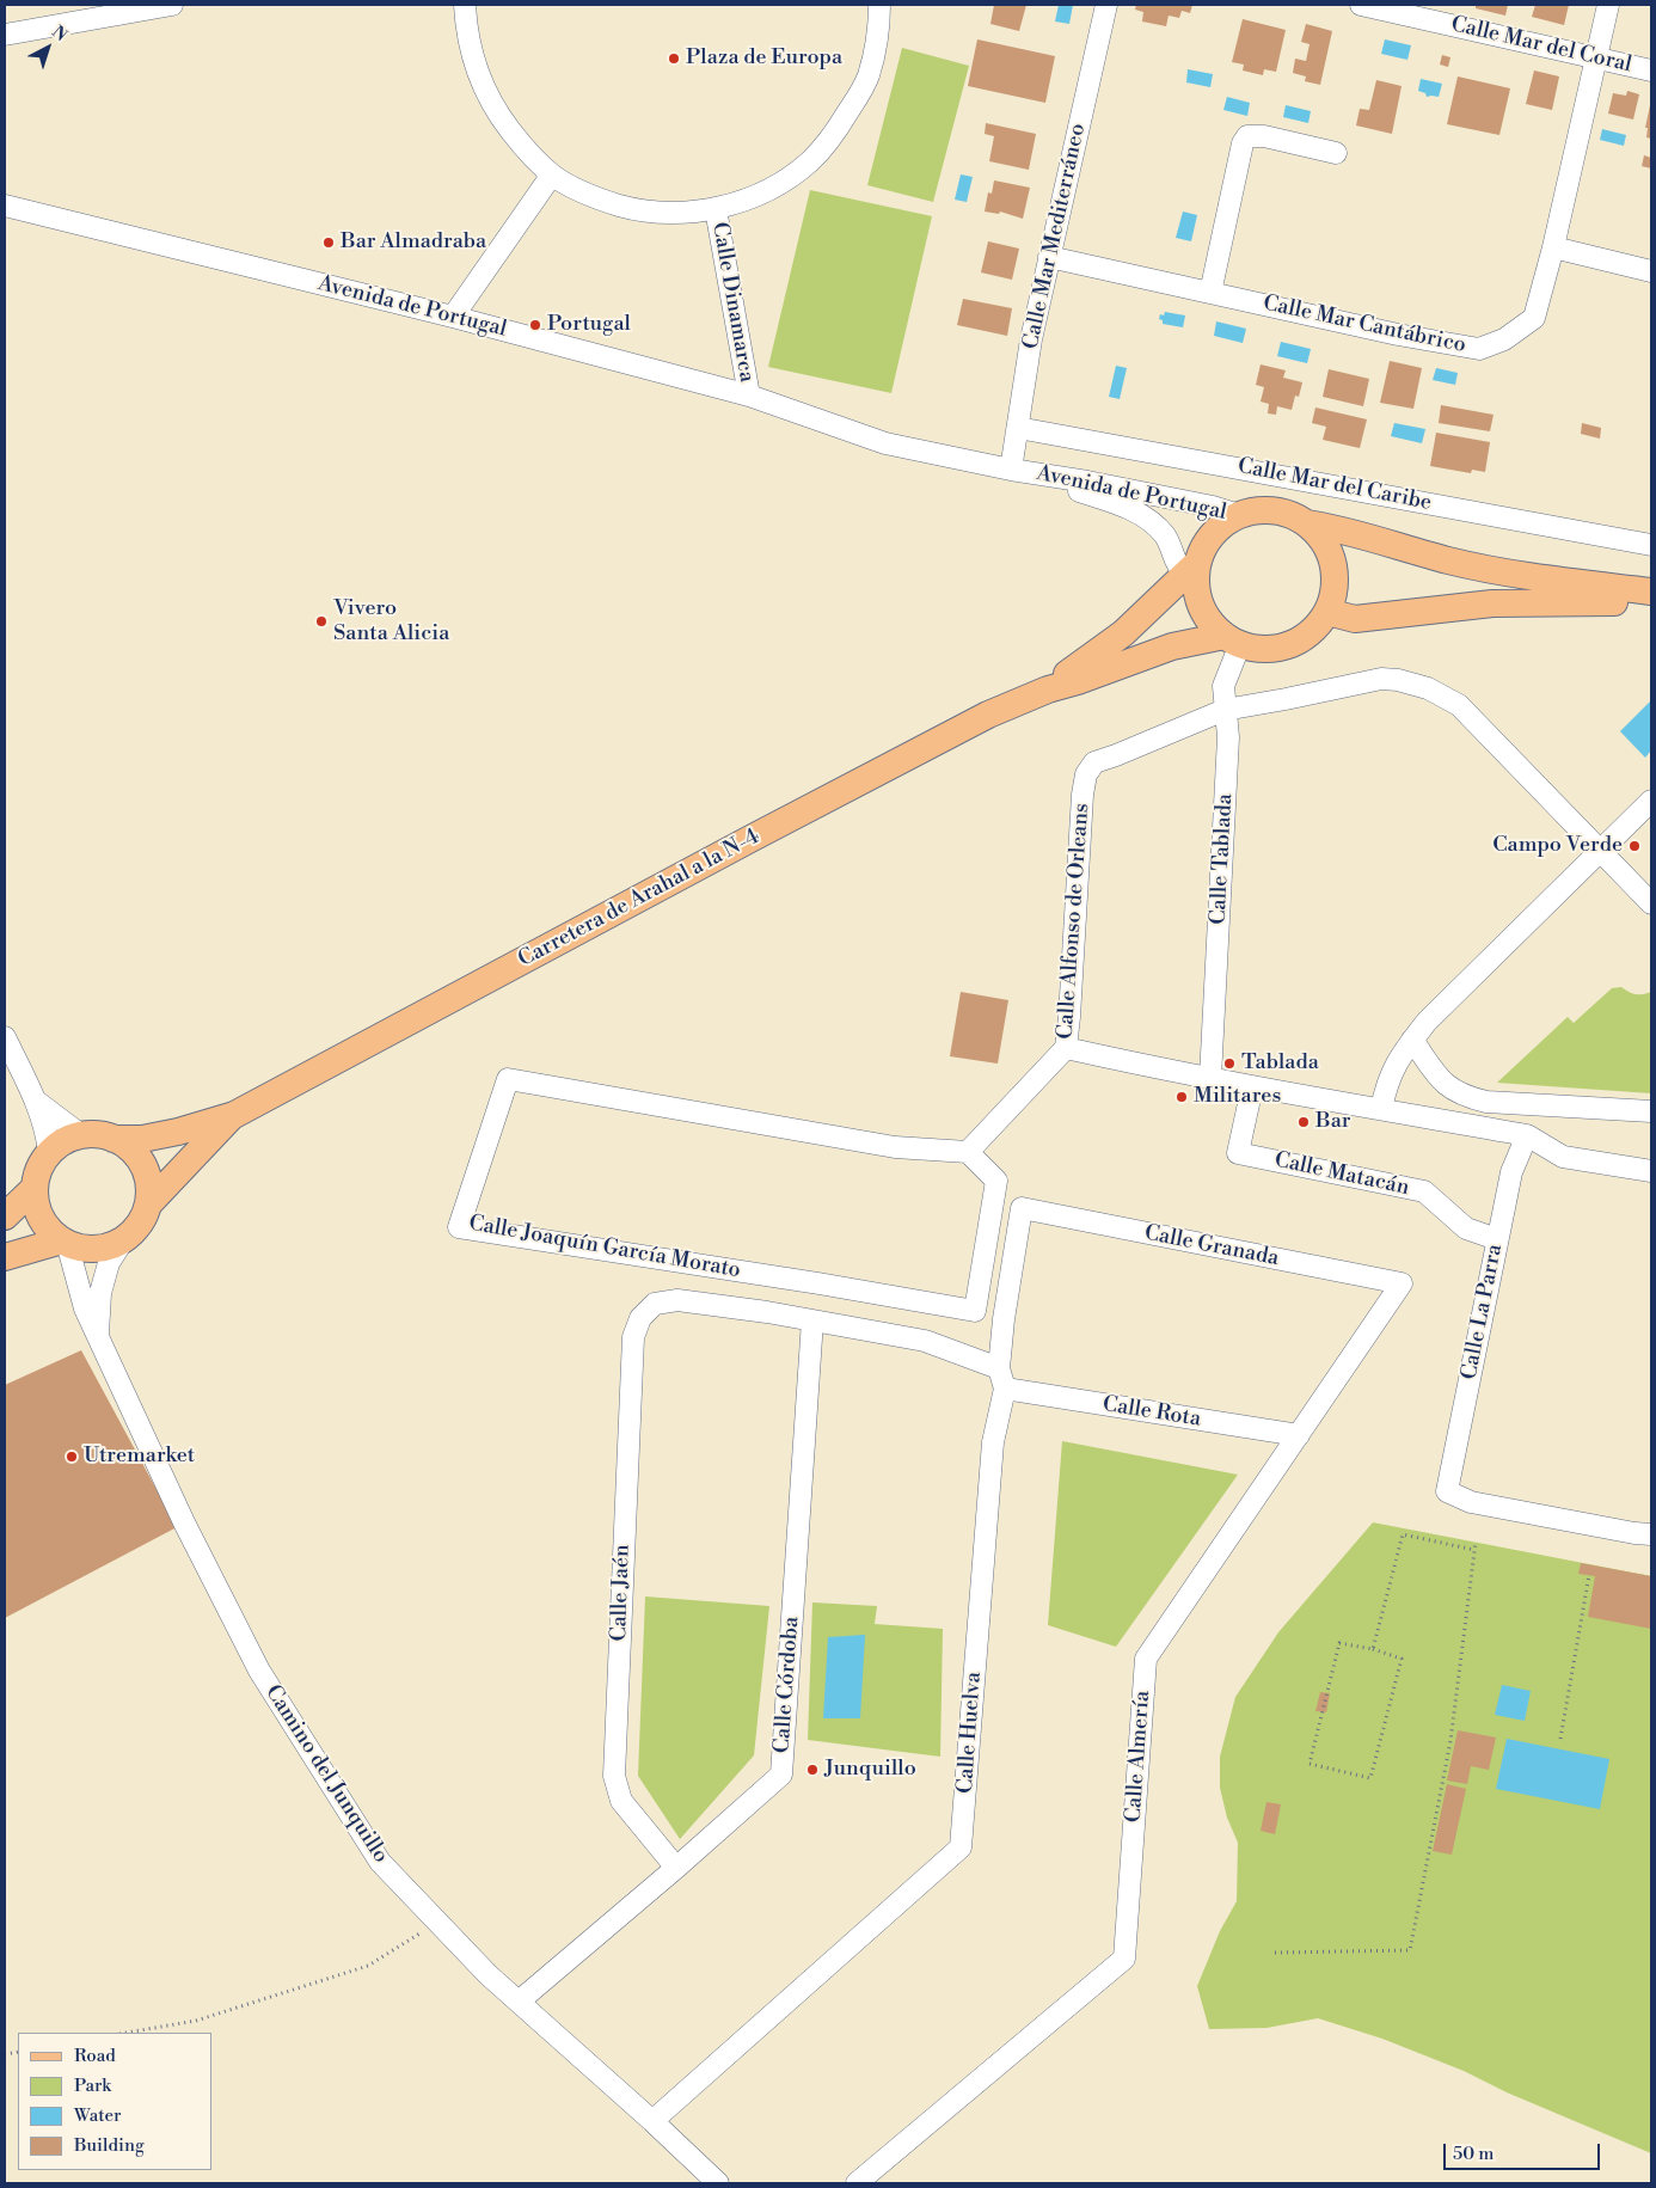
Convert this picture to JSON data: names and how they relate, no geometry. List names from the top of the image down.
{
  "streets": {
    "main road": ["Carretera de Arahal a la N-4"],
    "street": [
      "Calle Mar del Coral",
      "Calle Mar Mediterráneo",
      "Calle Dinamarca",
      "Avenida de Portugal",
      "Calle Mar Cantábrico",
      "Calle Mar del Caribe",
      "Calle Tablada",
      "Calle Alfonso de Orleans",
      "Calle Matacán",
      "Calle Granada",
      "Calle Joaquín García Morato",
      "Calle La Parra",
      "Calle Rota",
      "Calle Jaén",
      "Calle Córdoba",
      "Calle Huelva",
      "Calle Almería",
      "Camino del Junquillo"
    ]
  },
  "crossings": [
    ["Calle Mar del Coral", "Calle Mar Cantábrico"],
    ["Calle Mar Mediterráneo", "Avenida de Portugal"],
    ["Calle Mar Mediterráneo", "Calle Mar Cantábrico"],
    ["Calle Mar Mediterráneo", "Calle Mar del Caribe"],
    ["Calle Dinamarca", "Avenida de Portugal"],
    ["Avenida de Portugal", "Calle Tablada"],
    ["Avenida de Portugal", "Carretera de Arahal a la N-4"],
    ["Calle Tablada", "Carretera de Arahal a la N-4"],
    ["Calle Tablada", "Calle Alfonso de Orleans"],
    ["Carretera de Arahal a la N-4", "Camino del Junquillo"],
    ["Calle Alfonso de Orleans", "Calle Joaquín García Morato"],
    ["Calle Matacán", "Calle La Parra"],
    ["Calle Granada", "Calle Huelva"],
    ["Calle Granada", "Calle Almería"],
    ["Calle Rota", "Calle Huelva"],
    ["Calle Rota", "Calle Almería"],
    ["Calle Jaén", "Calle Córdoba"],
    ["Calle Córdoba", "Camino del Junquillo"],
    ["Calle Huelva", "Camino del Junquillo"]
  ],
  "places": [
    "Plaza de Europa",
    "Bar Almadraba",
    "Portugal",
    "Vivero Santa Alicia",
    "Campo Verde",
    "Tablada",
    "Militares",
    "Bar",
    "Utremarket",
    "Junquillo"
  ],
  "legend": [
    "Road",
    "Park",
    "Water",
    "Building"
  ],
  "scale_bar": "50 m",
  "north": "top right"
}
